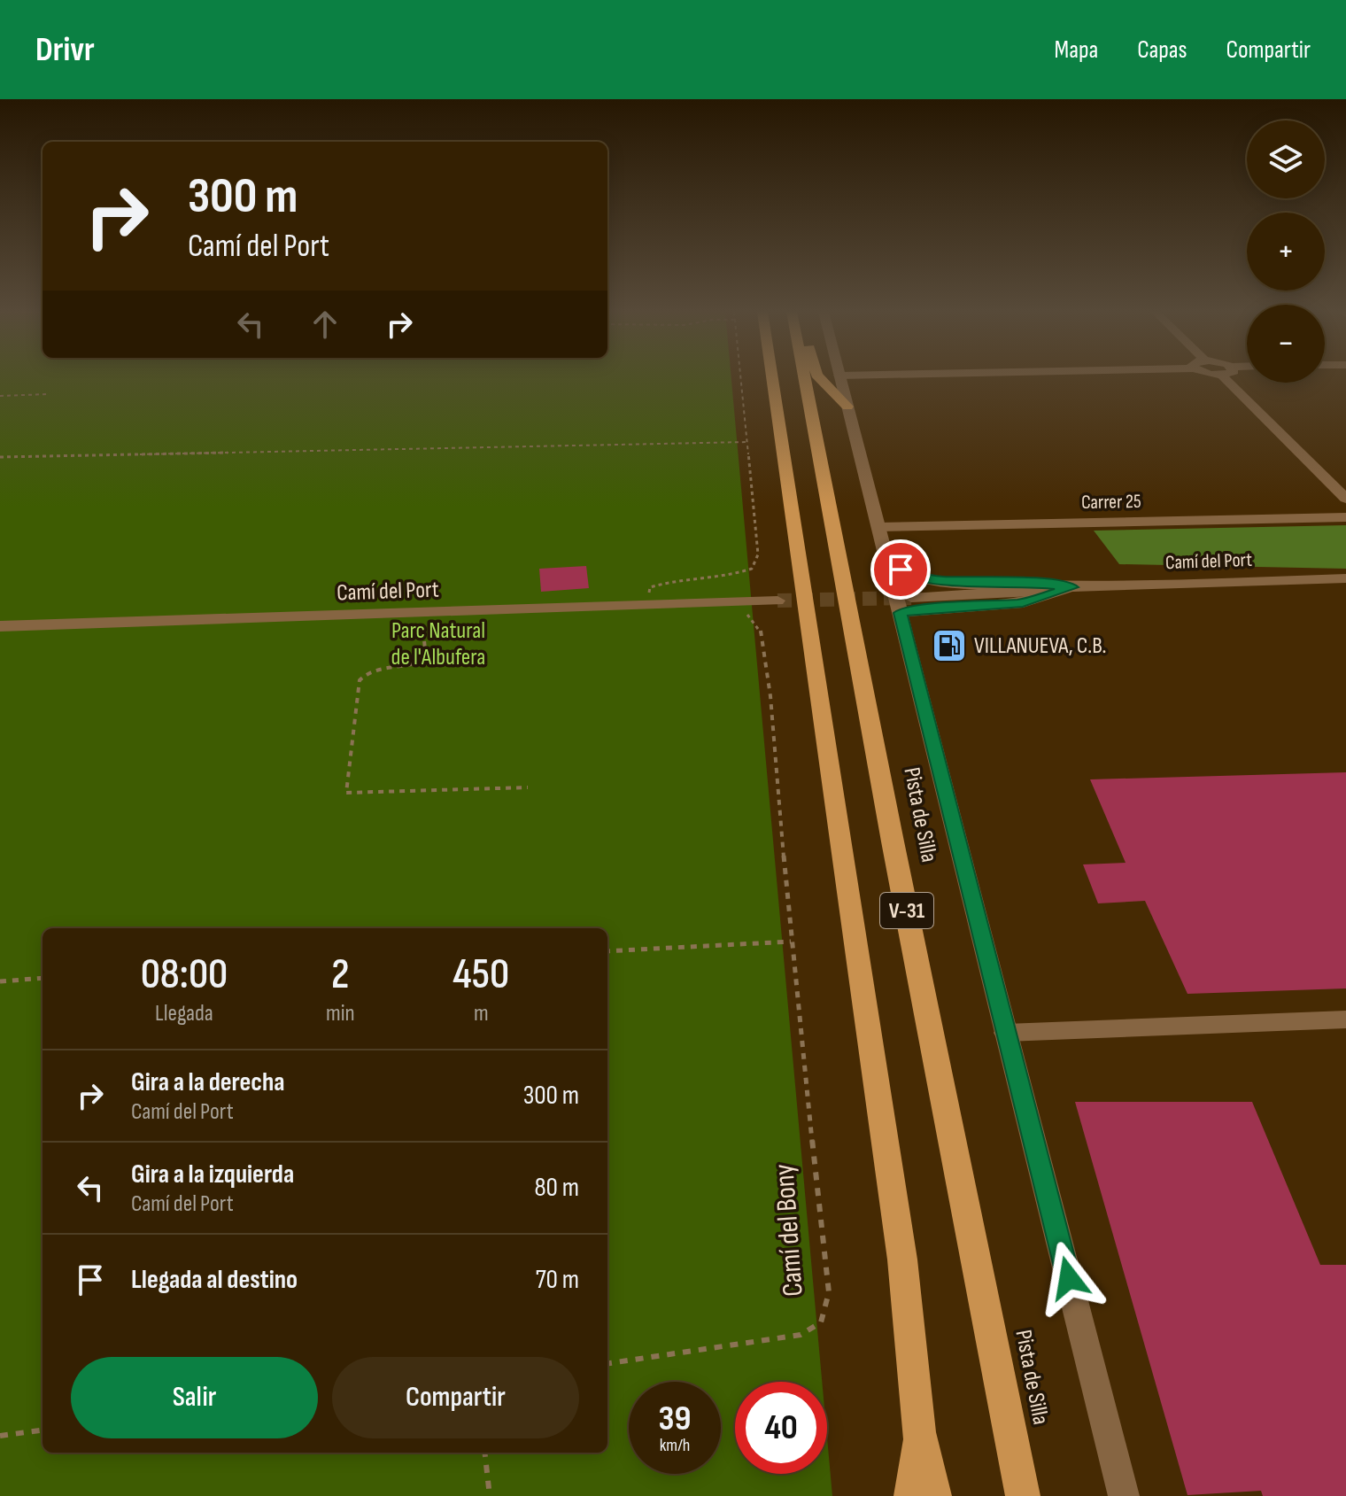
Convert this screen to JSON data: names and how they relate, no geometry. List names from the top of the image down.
{
  "streets": {
    "highway": ["Pista de Silla", "V-31"],
    "street": ["Carrer 25", "Camí del Port"],
    "path": ["Camí del Bony"]
  },
  "parks": ["Parc Natural de l'Albufera"],
  "places": {
    "fuel station": ["VILLANUEVA, C.B."]
  },
  "page": {
    "header": "Drivr",
    "nav": ["Mapa", "Capas", "Compartir"],
    "map_buttons": ["+", "−"],
    "turn": ["300 m", "Camí del Port"],
    "eta": [
      "08:00",
      "Llegada",
      "2",
      "min",
      "450",
      "m"
    ],
    "list": [
      {
        "name": "Gira a la derecha",
        "note": "Camí del Port",
        "value": "300 m"
      },
      {
        "name": "Gira a la izquierda",
        "note": "Camí del Port",
        "value": "80 m"
      },
      {
        "name": "Llegada al destino",
        "value": "70 m"
      }
    ],
    "buttons": ["Salir", "Compartir"],
    "speed": "39 km/h",
    "limit": "40"
  }
}
